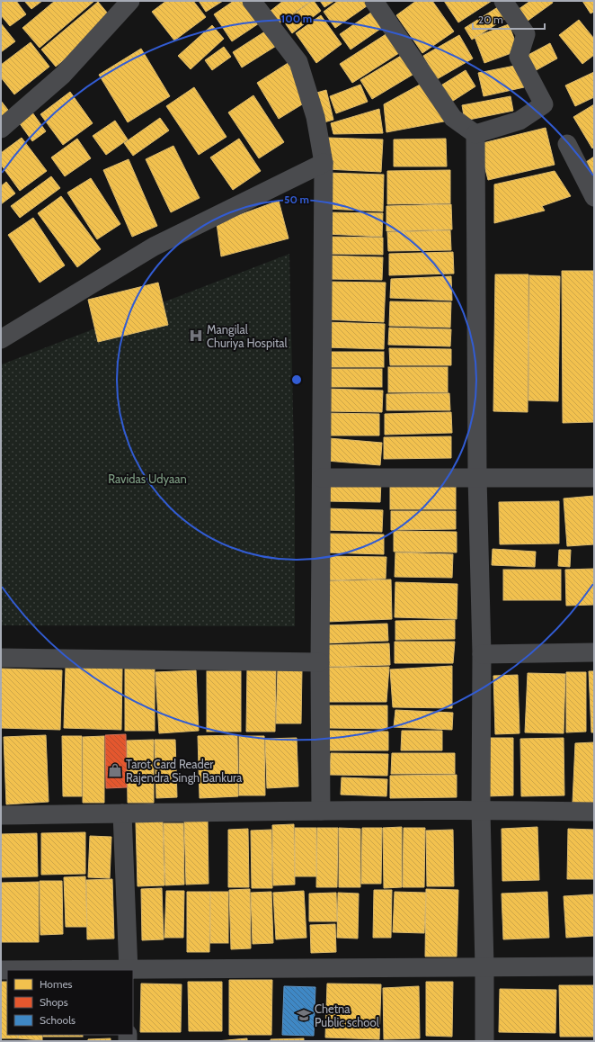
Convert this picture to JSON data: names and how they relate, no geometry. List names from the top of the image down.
{
  "parks": ["Ravidas Udyaan"],
  "places": {
    "hospital": ["Mangilal Churiya Hospital"],
    "shop": ["Tarot Card Reader Rajendra Singh Bankura"],
    "school or university": ["Chetna Public school"]
  },
  "legend": ["Homes", "Shops", "Schools"],
  "scale_bar": "20 m",
  "rings": ["100 m", "50 m"]
}
